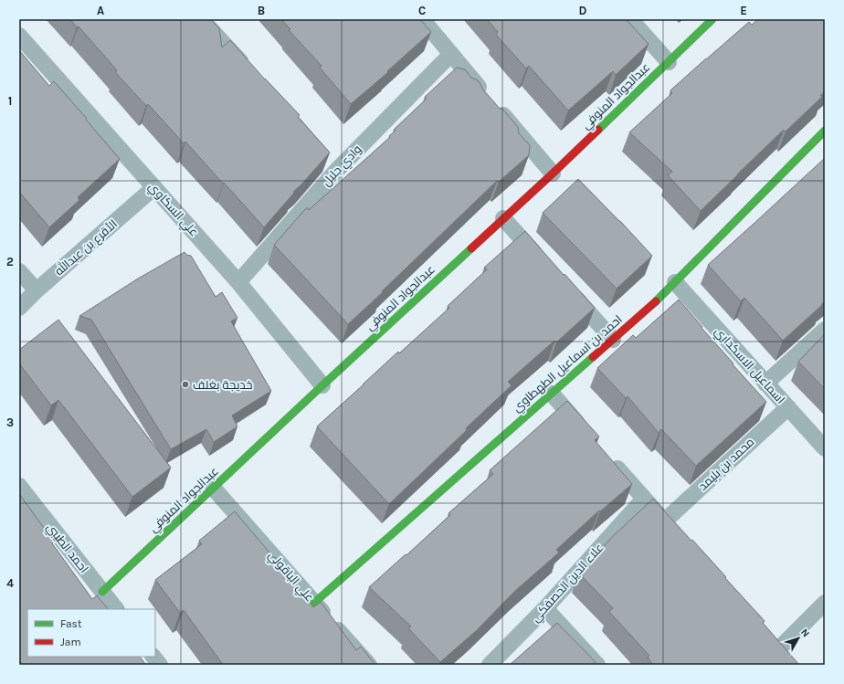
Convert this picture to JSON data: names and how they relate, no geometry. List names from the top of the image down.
{
  "streets": {
    "street": [
      "عبدالجواد المنوفي",
      "وادي جليل",
      "علي السكاوي",
      "الأقرع بن عبدالله",
      "احمد بن اسماعيل الطهطاوي",
      "اسماعيل الاسكداري",
      "محمد بن بليمد",
      "احمد الطيبي",
      "علي الباقولي",
      "علاء الدين الحصفكي"
    ]
  },
  "crossings": [
    ["عبدالجواد المنوفي", "علي السكاوي"],
    ["عبدالجواد المنوفي", "احمد الطيبي"],
    ["عبدالجواد المنوفي", "علي الباقولي"],
    ["وادي جليل", "علي السكاوي"],
    ["علي السكاوي", "الأقرع بن عبدالله"],
    ["احمد بن اسماعيل الطهطاوي", "اسماعيل الاسكداري"],
    ["احمد بن اسماعيل الطهطاوي", "علي الباقولي"],
    ["اسماعيل الاسكداري", "محمد بن بليمد"],
    ["محمد بن بليمد", "علاء الدين الحصفكي"]
  ],
  "places": ["خديجة بغلف"],
  "legend": ["Fast", "Jam"],
  "north": "top right",
  "grid": {
    "columns": [
      "A",
      "B",
      "C",
      "D",
      "E"
    ],
    "rows": [
      "1",
      "2",
      "3",
      "4"
    ]
  }
}
